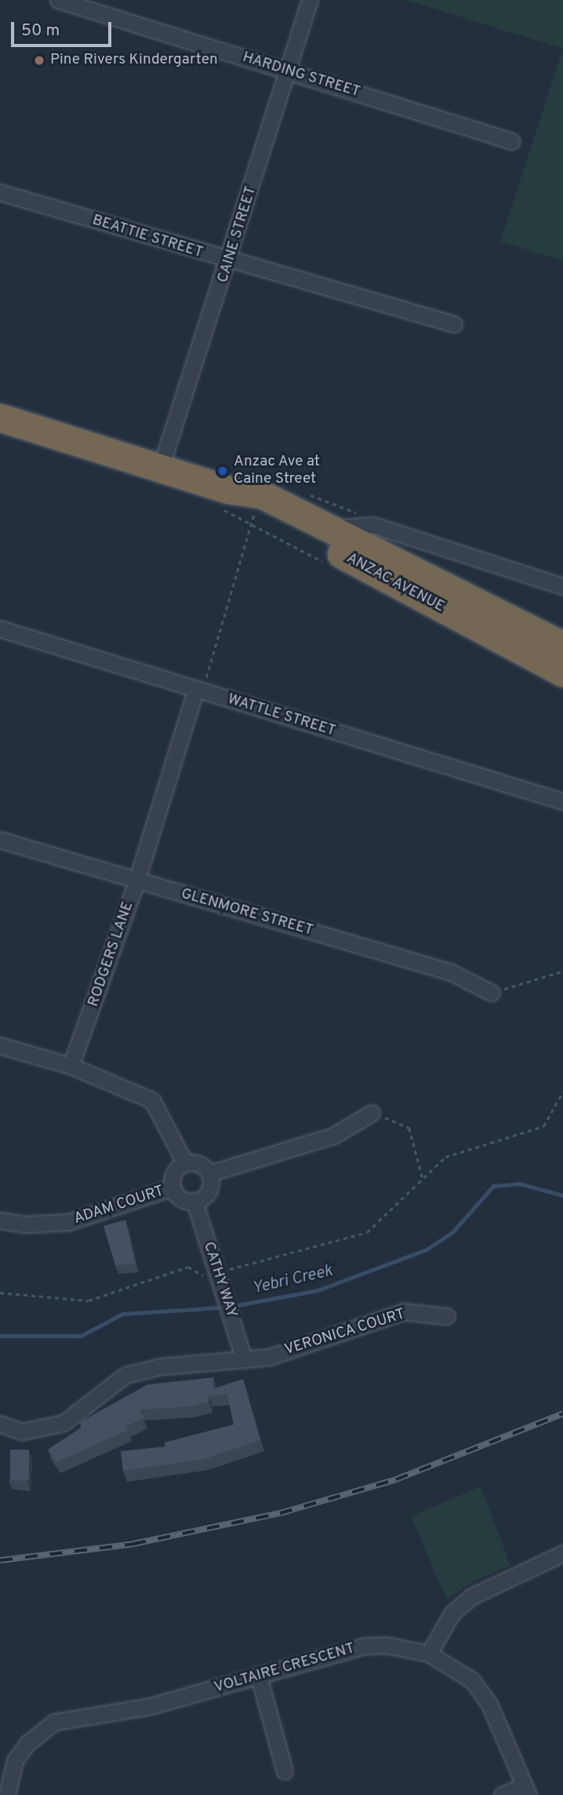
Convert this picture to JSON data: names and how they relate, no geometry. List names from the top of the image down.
{
  "streets": {
    "highway": ["ANZAC AVENUE"],
    "street": [
      "HARDING STREET",
      "CAINE STREET",
      "BEATTIE STREET",
      "WATTLE STREET",
      "GLENMORE STREET",
      "RODGERS LANE",
      "ADAM COURT",
      "CATHY WAY",
      "VERONICA COURT",
      "VOLTAIRE CRESCENT"
    ]
  },
  "crossings": [
    ["HARDING STREET", "CAINE STREET"],
    ["CAINE STREET", "BEATTIE STREET"],
    ["CAINE STREET", "ANZAC AVENUE"],
    ["WATTLE STREET", "RODGERS LANE"],
    ["GLENMORE STREET", "RODGERS LANE"],
    ["ADAM COURT", "CATHY WAY"],
    ["CATHY WAY", "VERONICA COURT"]
  ],
  "water": ["Yebri Creek"],
  "places": ["Pine Rivers Kindergarten", "Anzac Ave at Caine Street"],
  "scale_bar": "50 m"
}
